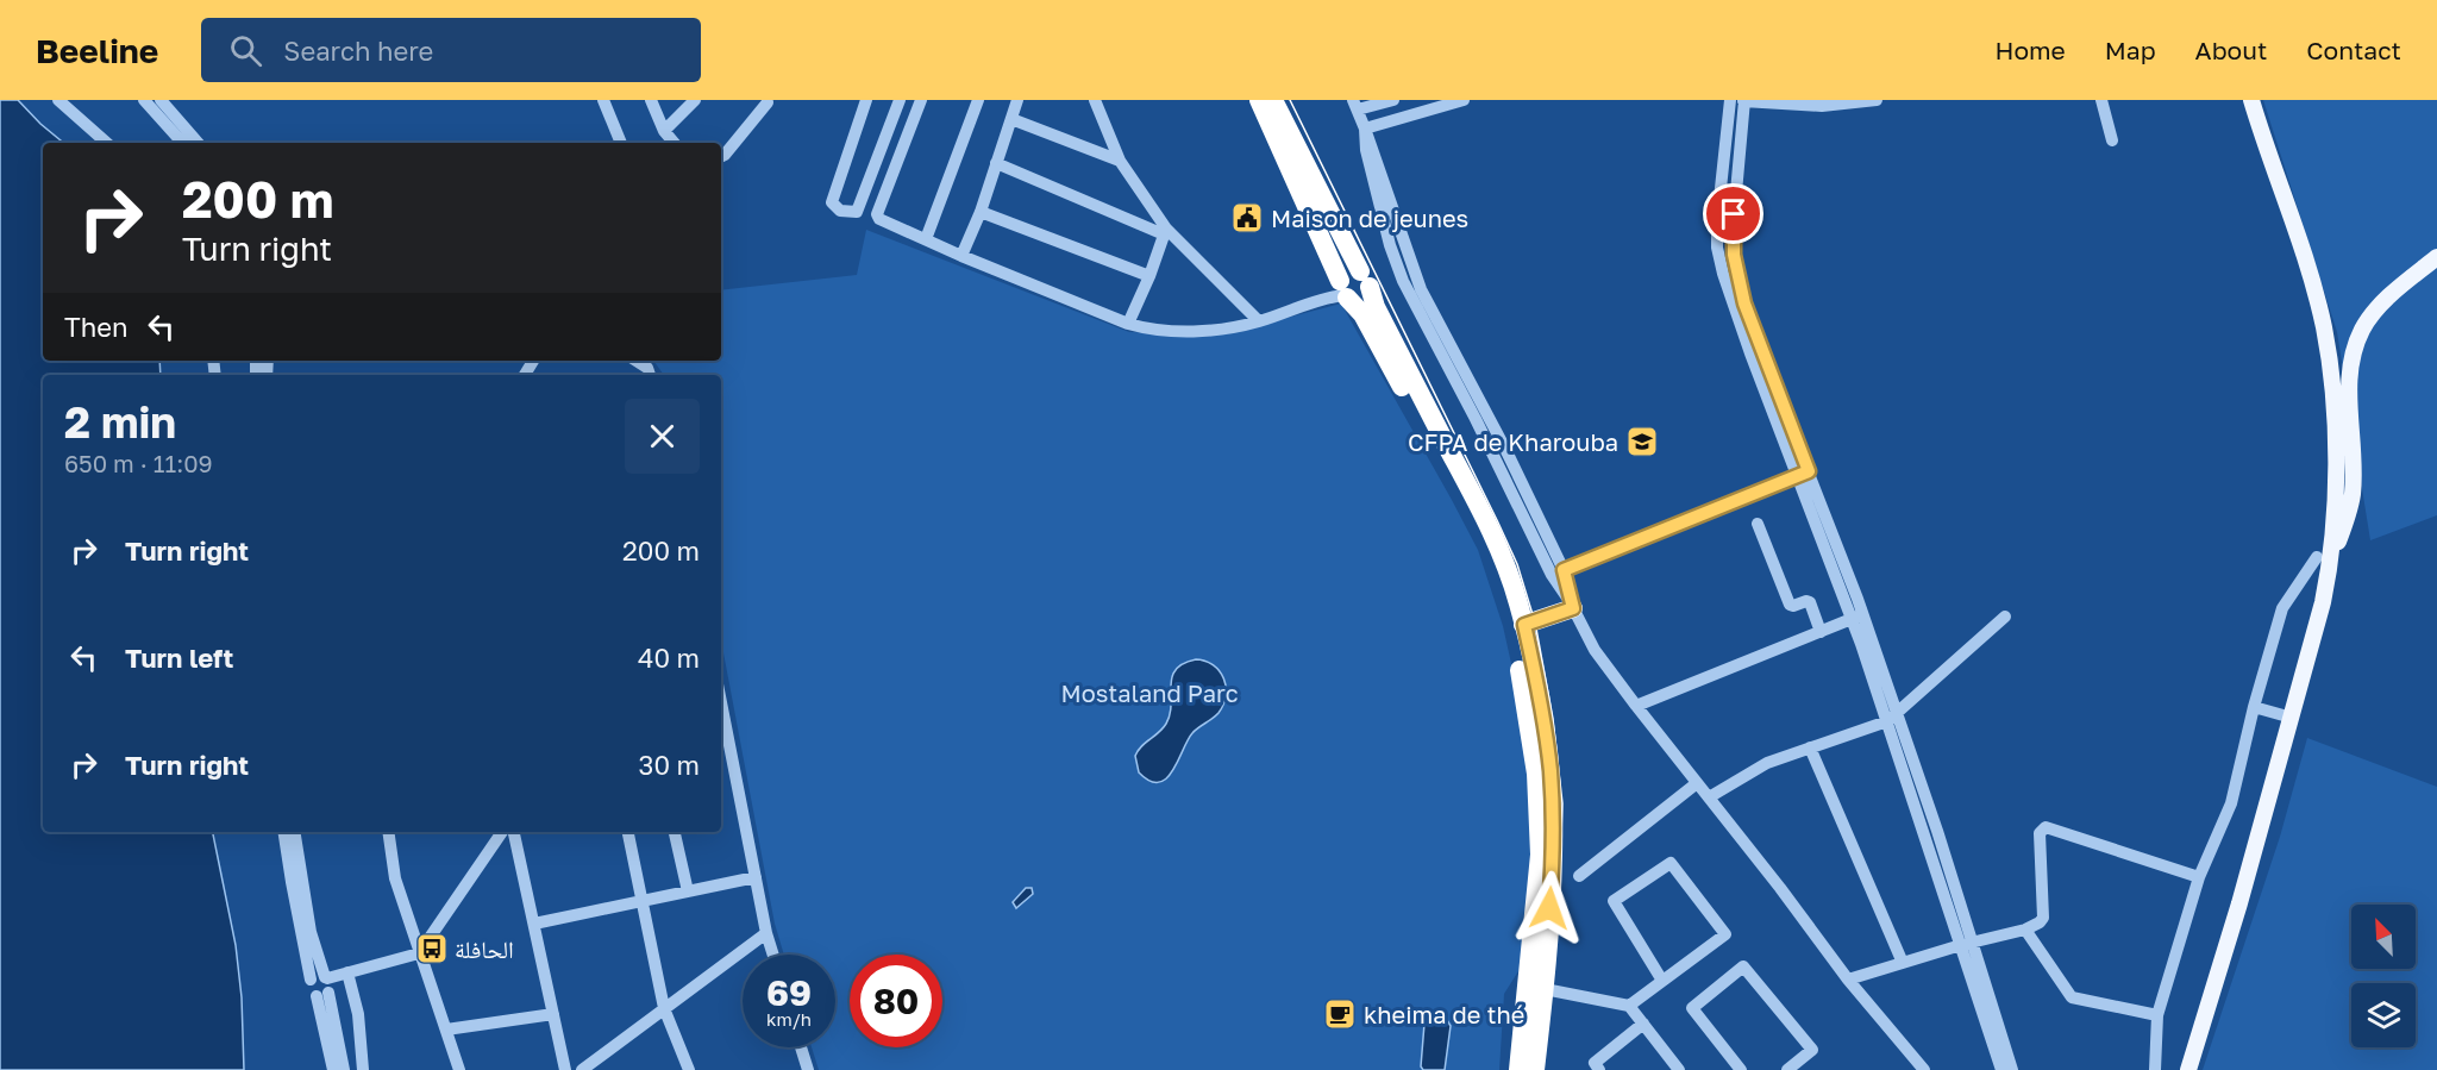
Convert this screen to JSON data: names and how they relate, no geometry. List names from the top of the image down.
{
  "parks": ["Mostaland Parc"],
  "places": {
    "public building": ["Maison de jeunes"],
    "school or university": ["CFPA de Kharouba"],
    "bus stop": ["الحافلة"],
    "cafe": ["kheima de thé"]
  },
  "north": "top left",
  "page": {
    "header": "Beeline",
    "search": "Search here",
    "nav": [
      "Home",
      "Map",
      "About",
      "Contact"
    ],
    "turn": ["200 m", "Turn right"],
    "then": "Then",
    "heading": ["2 min", "650 m · 11:09"],
    "list": [
      {
        "name": "Turn right",
        "value": "200 m"
      },
      {
        "name": "Turn left",
        "value": "40 m"
      },
      {
        "name": "Turn right",
        "value": "30 m"
      }
    ],
    "speed": "69 km/h",
    "limit": "80"
  }
}
